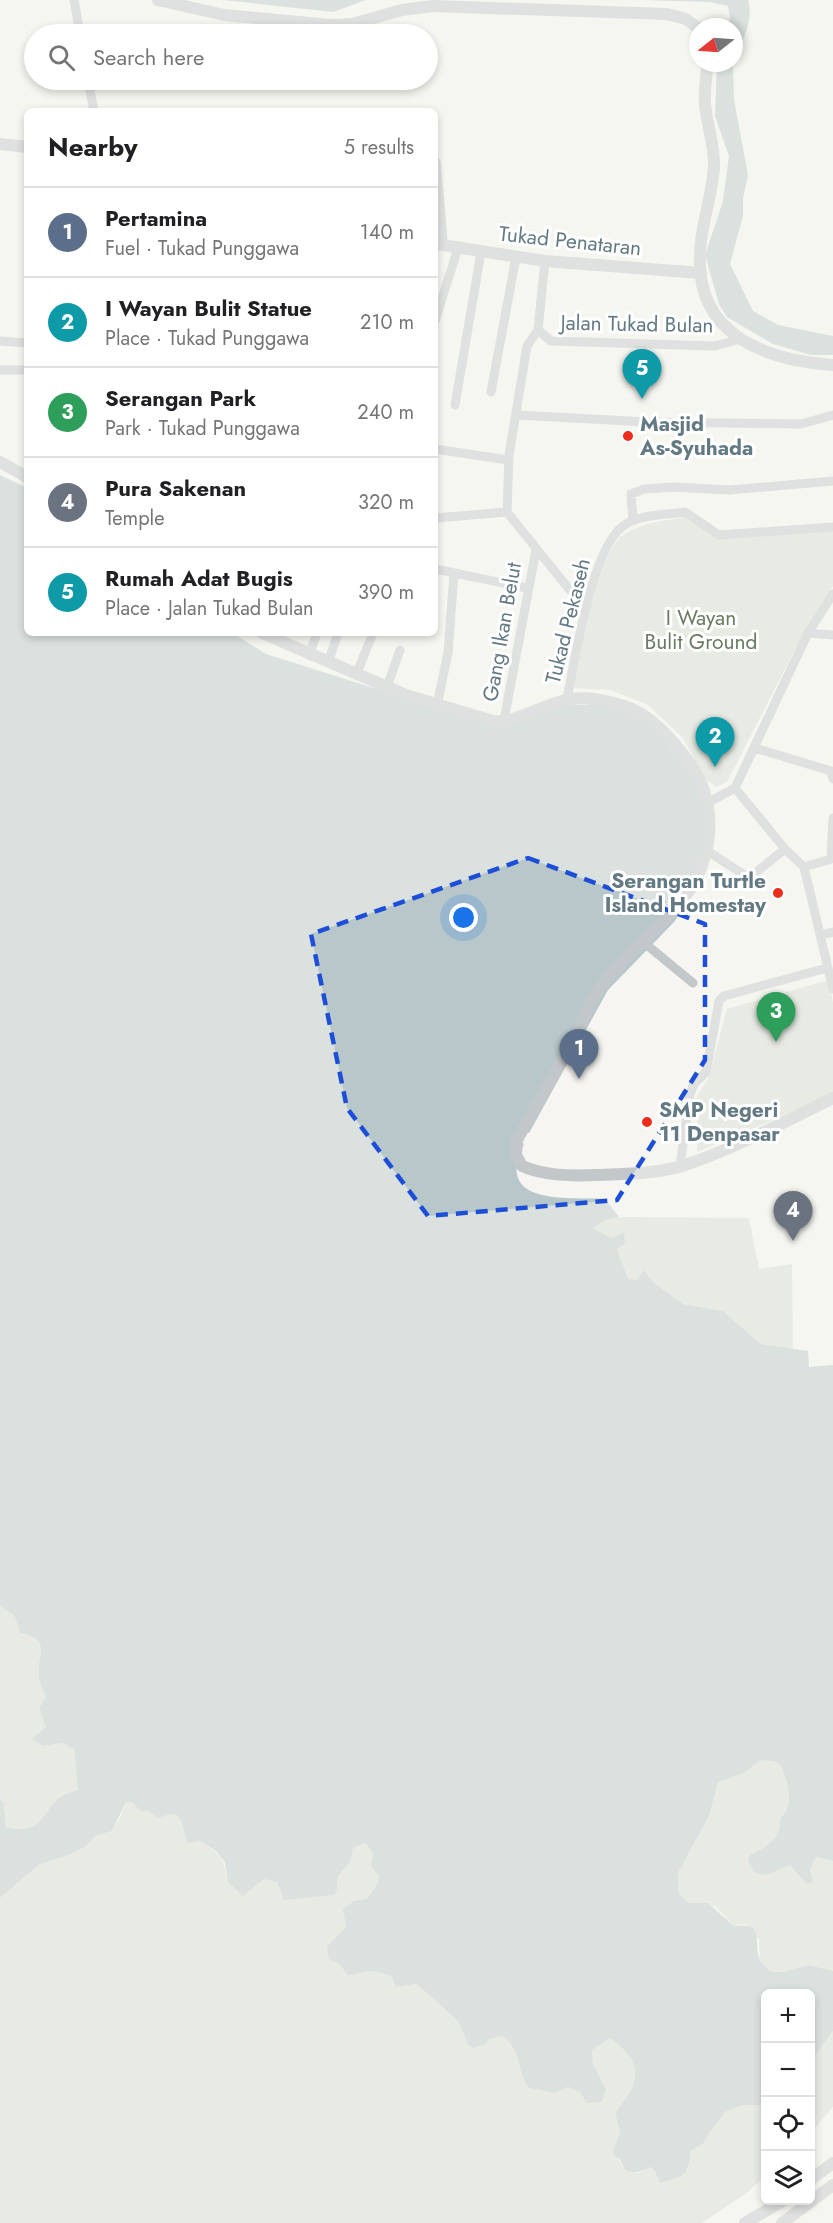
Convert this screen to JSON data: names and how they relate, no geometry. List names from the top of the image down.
{
  "streets": {
    "street": [
      "Tukad Penataran",
      "Jalan Tukad Bulan",
      "Tukad Pekaseh",
      "Gang Ikan Belut"
    ]
  },
  "crossings": [
    ["Tukad Penataran", "Jalan Tukad Bulan"]
  ],
  "parks": ["I Wayan Bulit Ground"],
  "places": ["Masjid As-Syuhada", "Serangan Turtle Island Homestay", "SMP Negeri 11 Denpasar"],
  "north": "left",
  "page": {
    "search": "Search here",
    "heading": ["Nearby", "5 results"],
    "list": [
      {
        "mark": "1",
        "name": "Pertamina",
        "note": "Fuel · Tukad Punggawa",
        "value": "140 m"
      },
      {
        "mark": "2",
        "name": "I Wayan Bulit Statue",
        "note": "Place · Tukad Punggawa",
        "value": "210 m"
      },
      {
        "mark": "3",
        "name": "Serangan Park",
        "note": "Park · Tukad Punggawa",
        "value": "240 m"
      },
      {
        "mark": "4",
        "name": "Pura Sakenan",
        "note": "Temple",
        "value": "320 m"
      },
      {
        "mark": "5",
        "name": "Rumah Adat Bugis",
        "note": "Place · Jalan Tukad Bulan",
        "value": "390 m"
      }
    ],
    "pins": [
      "5",
      "2",
      "3",
      "1",
      "4"
    ],
    "map_buttons": ["+", "−"]
  }
}
